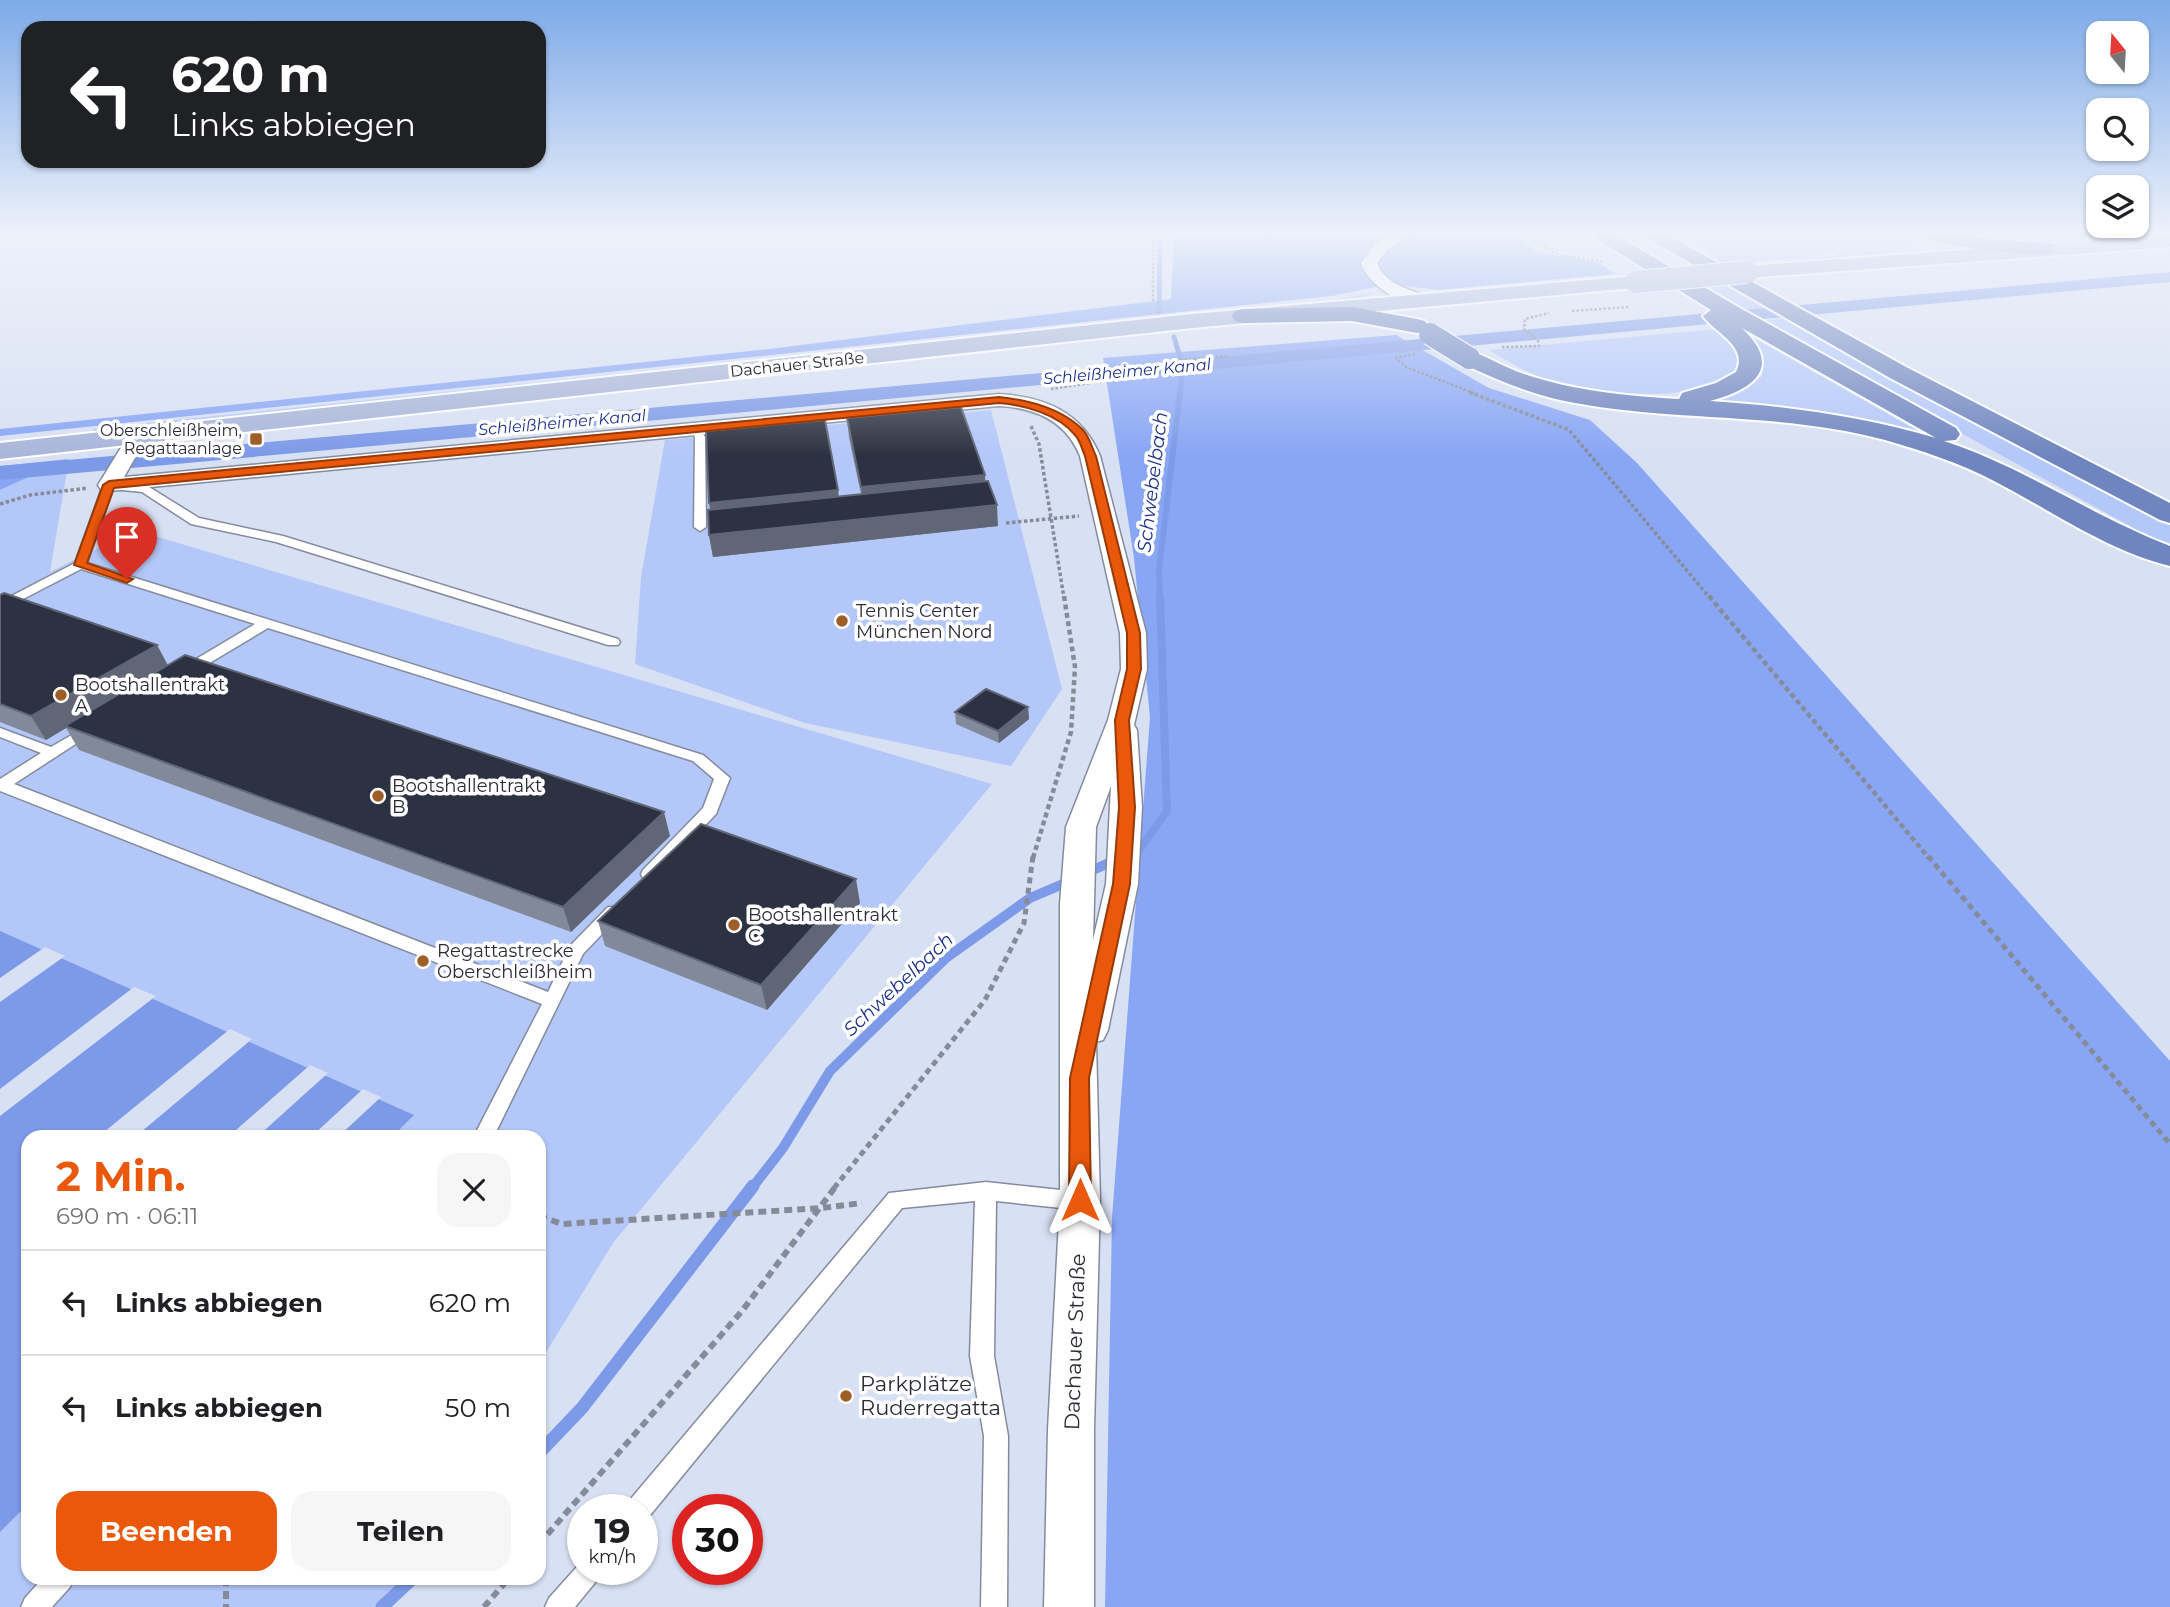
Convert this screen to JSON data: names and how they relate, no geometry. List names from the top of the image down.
{
  "streets": {
    "main road": ["Dachauer Straße"]
  },
  "water": ["Schleißheimer Kanal", "Schwebelbach"],
  "places": {
    "transit": ["Oberschleißheim, Regattaanlage"],
    "other": [
      "Tennis Center München Nord",
      "Bootshallentrakt A",
      "Bootshallentrakt B",
      "Bootshallentrakt C",
      "Regattastrecke Oberschleißheim",
      "Parkplätze Ruderregatta"
    ]
  },
  "north": "top",
  "page": {
    "turn": ["620 m", "Links abbiegen"],
    "heading": ["2 Min.", "690 m · 06:11"],
    "list": [
      {
        "name": "Links abbiegen",
        "value": "620 m"
      },
      {
        "name": "Links abbiegen",
        "value": "50 m"
      }
    ],
    "buttons": ["Beenden", "Teilen"],
    "speed": "19 km/h",
    "limit": "30"
  }
}
